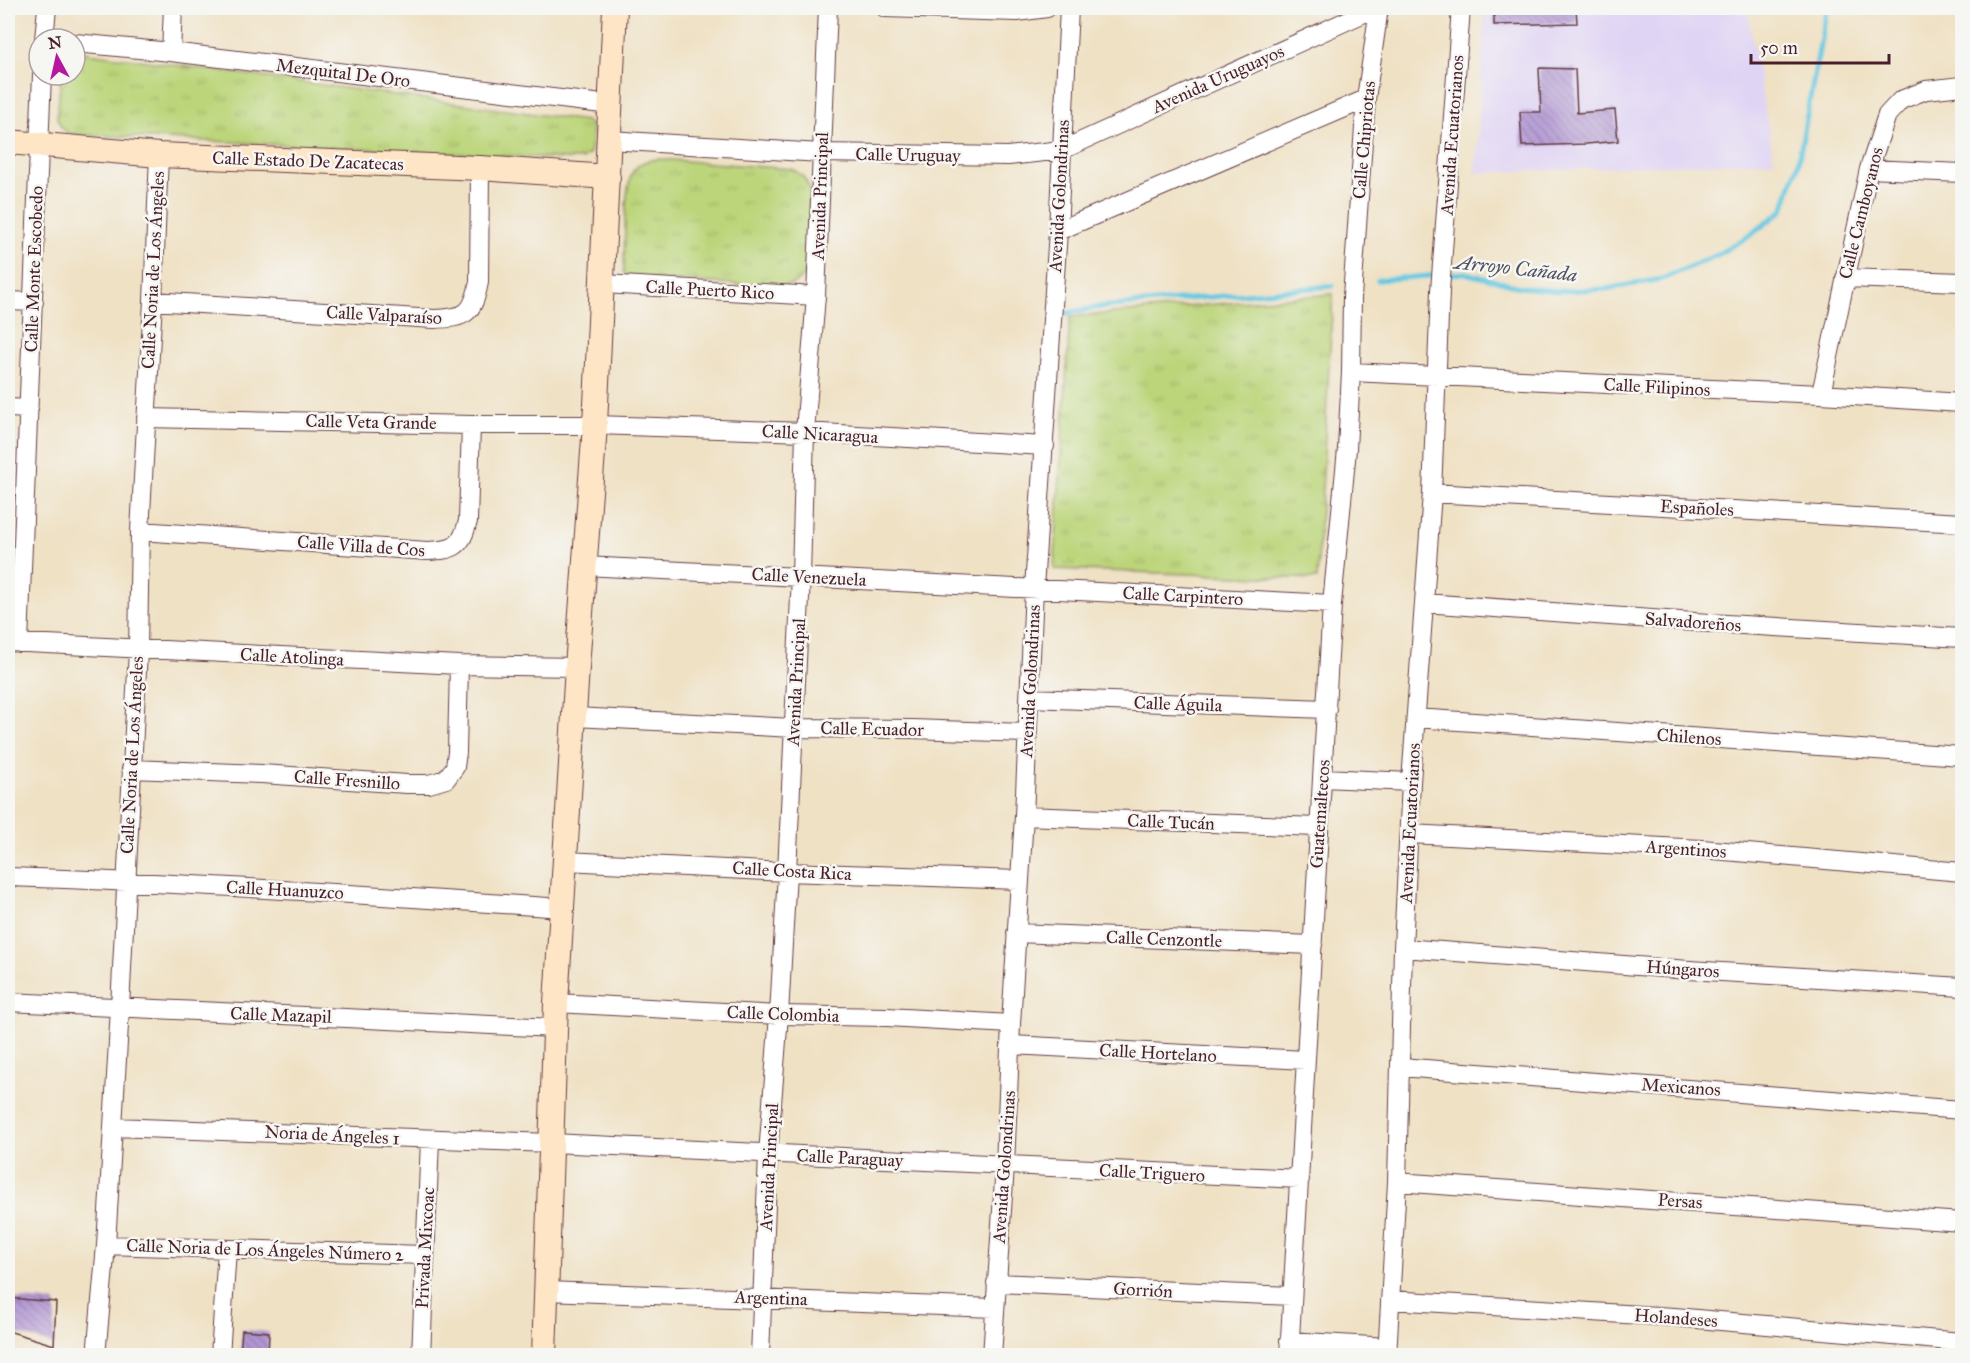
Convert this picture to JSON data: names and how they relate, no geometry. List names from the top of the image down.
{
  "streets": {
    "main road": ["Calle Estado De Zacatecas"],
    "street": [
      "Mezquital De Oro",
      "Avenida Uruguayos",
      "Avenida Ecuatorianos",
      "Calle Chipriotas",
      "Calle Uruguay",
      "Avenida Principal",
      "Avenida Golondrinas",
      "Calle Camboyanos",
      "Calle Monte Escobedo",
      "Calle Noria de Los Ángeles",
      "Calle Puerto Rico",
      "Calle Valparaíso",
      "Calle Filipinos",
      "Calle Veta Grande",
      "Calle Nicaragua",
      "Españoles",
      "Calle Villa de Cos",
      "Calle Venezuela",
      "Calle Carpintero",
      "Salvadoreños",
      "Calle Atolinga",
      "Calle Águila",
      "Calle Ecuador",
      "Chilenos",
      "Calle Fresnillo",
      "Guatemaltecos",
      "Calle Tucán",
      "Argentinos",
      "Calle Costa Rica",
      "Calle Huanuzco",
      "Calle Cenzontle",
      "Húngaros",
      "Calle Colombia",
      "Calle Mazapil",
      "Calle Hortelano",
      "Mexicanos",
      "Noria de Ángeles 1",
      "Calle Paraguay",
      "Calle Triguero",
      "Persas",
      "Privada Mixcoac",
      "Calle Noria de Los Ángeles Número 2",
      "Gorrión",
      "Argentina",
      "Holandeses"
    ]
  },
  "crossings": [
    ["Avenida Uruguayos", "Calle Chipriotas"],
    ["Avenida Uruguayos", "Calle Uruguay"],
    ["Avenida Uruguayos", "Avenida Golondrinas"],
    ["Avenida Ecuatorianos", "Calle Filipinos"],
    ["Avenida Ecuatorianos", "Españoles"],
    ["Avenida Ecuatorianos", "Salvadoreños"],
    ["Avenida Ecuatorianos", "Chilenos"],
    ["Avenida Ecuatorianos", "Argentinos"],
    ["Avenida Ecuatorianos", "Húngaros"],
    ["Avenida Ecuatorianos", "Mexicanos"],
    ["Avenida Ecuatorianos", "Persas"],
    ["Avenida Ecuatorianos", "Holandeses"],
    ["Calle Chipriotas", "Guatemaltecos"],
    ["Calle Uruguay", "Avenida Principal"],
    ["Calle Uruguay", "Avenida Golondrinas"],
    ["Calle Estado De Zacatecas", "Calle Monte Escobedo"],
    ["Calle Estado De Zacatecas", "Calle Noria de Los Ángeles"],
    ["Calle Estado De Zacatecas", "Calle Valparaíso"],
    ["Avenida Principal", "Calle Puerto Rico"],
    ["Avenida Principal", "Calle Nicaragua"],
    ["Avenida Principal", "Calle Venezuela"],
    ["Avenida Principal", "Calle Ecuador"],
    ["Avenida Principal", "Calle Costa Rica"],
    ["Avenida Principal", "Calle Colombia"],
    ["Avenida Principal", "Calle Paraguay"],
    ["Avenida Principal", "Argentina"],
    ["Avenida Golondrinas", "Calle Nicaragua"],
    ["Avenida Golondrinas", "Calle Venezuela"],
    ["Avenida Golondrinas", "Calle Carpintero"],
    ["Avenida Golondrinas", "Calle Águila"],
    ["Avenida Golondrinas", "Calle Ecuador"],
    ["Avenida Golondrinas", "Calle Tucán"],
    ["Avenida Golondrinas", "Calle Costa Rica"],
    ["Avenida Golondrinas", "Calle Cenzontle"],
    ["Avenida Golondrinas", "Calle Colombia"],
    ["Avenida Golondrinas", "Calle Hortelano"],
    ["Avenida Golondrinas", "Calle Paraguay"],
    ["Avenida Golondrinas", "Calle Triguero"],
    ["Avenida Golondrinas", "Gorrión"],
    ["Avenida Golondrinas", "Argentina"],
    ["Calle Camboyanos", "Calle Filipinos"],
    ["Calle Monte Escobedo", "Calle Atolinga"],
    ["Calle Noria de Los Ángeles", "Calle Valparaíso"],
    ["Calle Noria de Los Ángeles", "Calle Veta Grande"],
    ["Calle Noria de Los Ángeles", "Calle Villa de Cos"],
    ["Calle Noria de Los Ángeles", "Calle Atolinga"],
    ["Calle Noria de Los Ángeles", "Calle Fresnillo"],
    ["Calle Noria de Los Ángeles", "Calle Huanuzco"],
    ["Calle Noria de Los Ángeles", "Calle Mazapil"],
    ["Calle Noria de Los Ángeles", "Noria de Ángeles 1"],
    ["Calle Noria de Los Ángeles", "Calle Noria de Los Ángeles Número 2"],
    ["Calle Filipinos", "Guatemaltecos"],
    ["Calle Veta Grande", "Calle Nicaragua"],
    ["Calle Veta Grande", "Calle Villa de Cos"],
    ["Calle Venezuela", "Calle Carpintero"],
    ["Calle Carpintero", "Guatemaltecos"],
    ["Calle Atolinga", "Calle Fresnillo"],
    ["Calle Águila", "Guatemaltecos"],
    ["Guatemaltecos", "Calle Tucán"],
    ["Guatemaltecos", "Calle Cenzontle"],
    ["Guatemaltecos", "Calle Hortelano"],
    ["Guatemaltecos", "Calle Triguero"],
    ["Guatemaltecos", "Gorrión"],
    ["Noria de Ángeles 1", "Calle Paraguay"],
    ["Noria de Ángeles 1", "Privada Mixcoac"],
    ["Calle Paraguay", "Calle Triguero"],
    ["Privada Mixcoac", "Calle Noria de Los Ángeles Número 2"]
  ],
  "water": ["Arroyo Cañada"],
  "scale_bar": "50 m",
  "north": "top"
}
